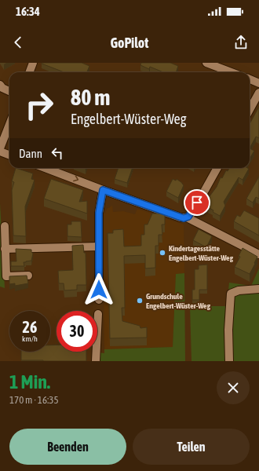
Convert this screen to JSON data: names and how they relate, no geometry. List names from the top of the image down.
{
  "places": ["Kindertagesstätte Engelbert-Wüster-Weg", "Grundschule Engelbert-Wüster-Weg"],
  "page": {
    "status": "16:34",
    "header": "GoPilot",
    "turn": ["80 m", "Engelbert-Wüster-Weg"],
    "then": "Dann",
    "speed": "26 km/h",
    "limit": "30",
    "heading": ["1 Min.", "170 m · 16:35"],
    "buttons": ["Beenden", "Teilen"]
  }
}
